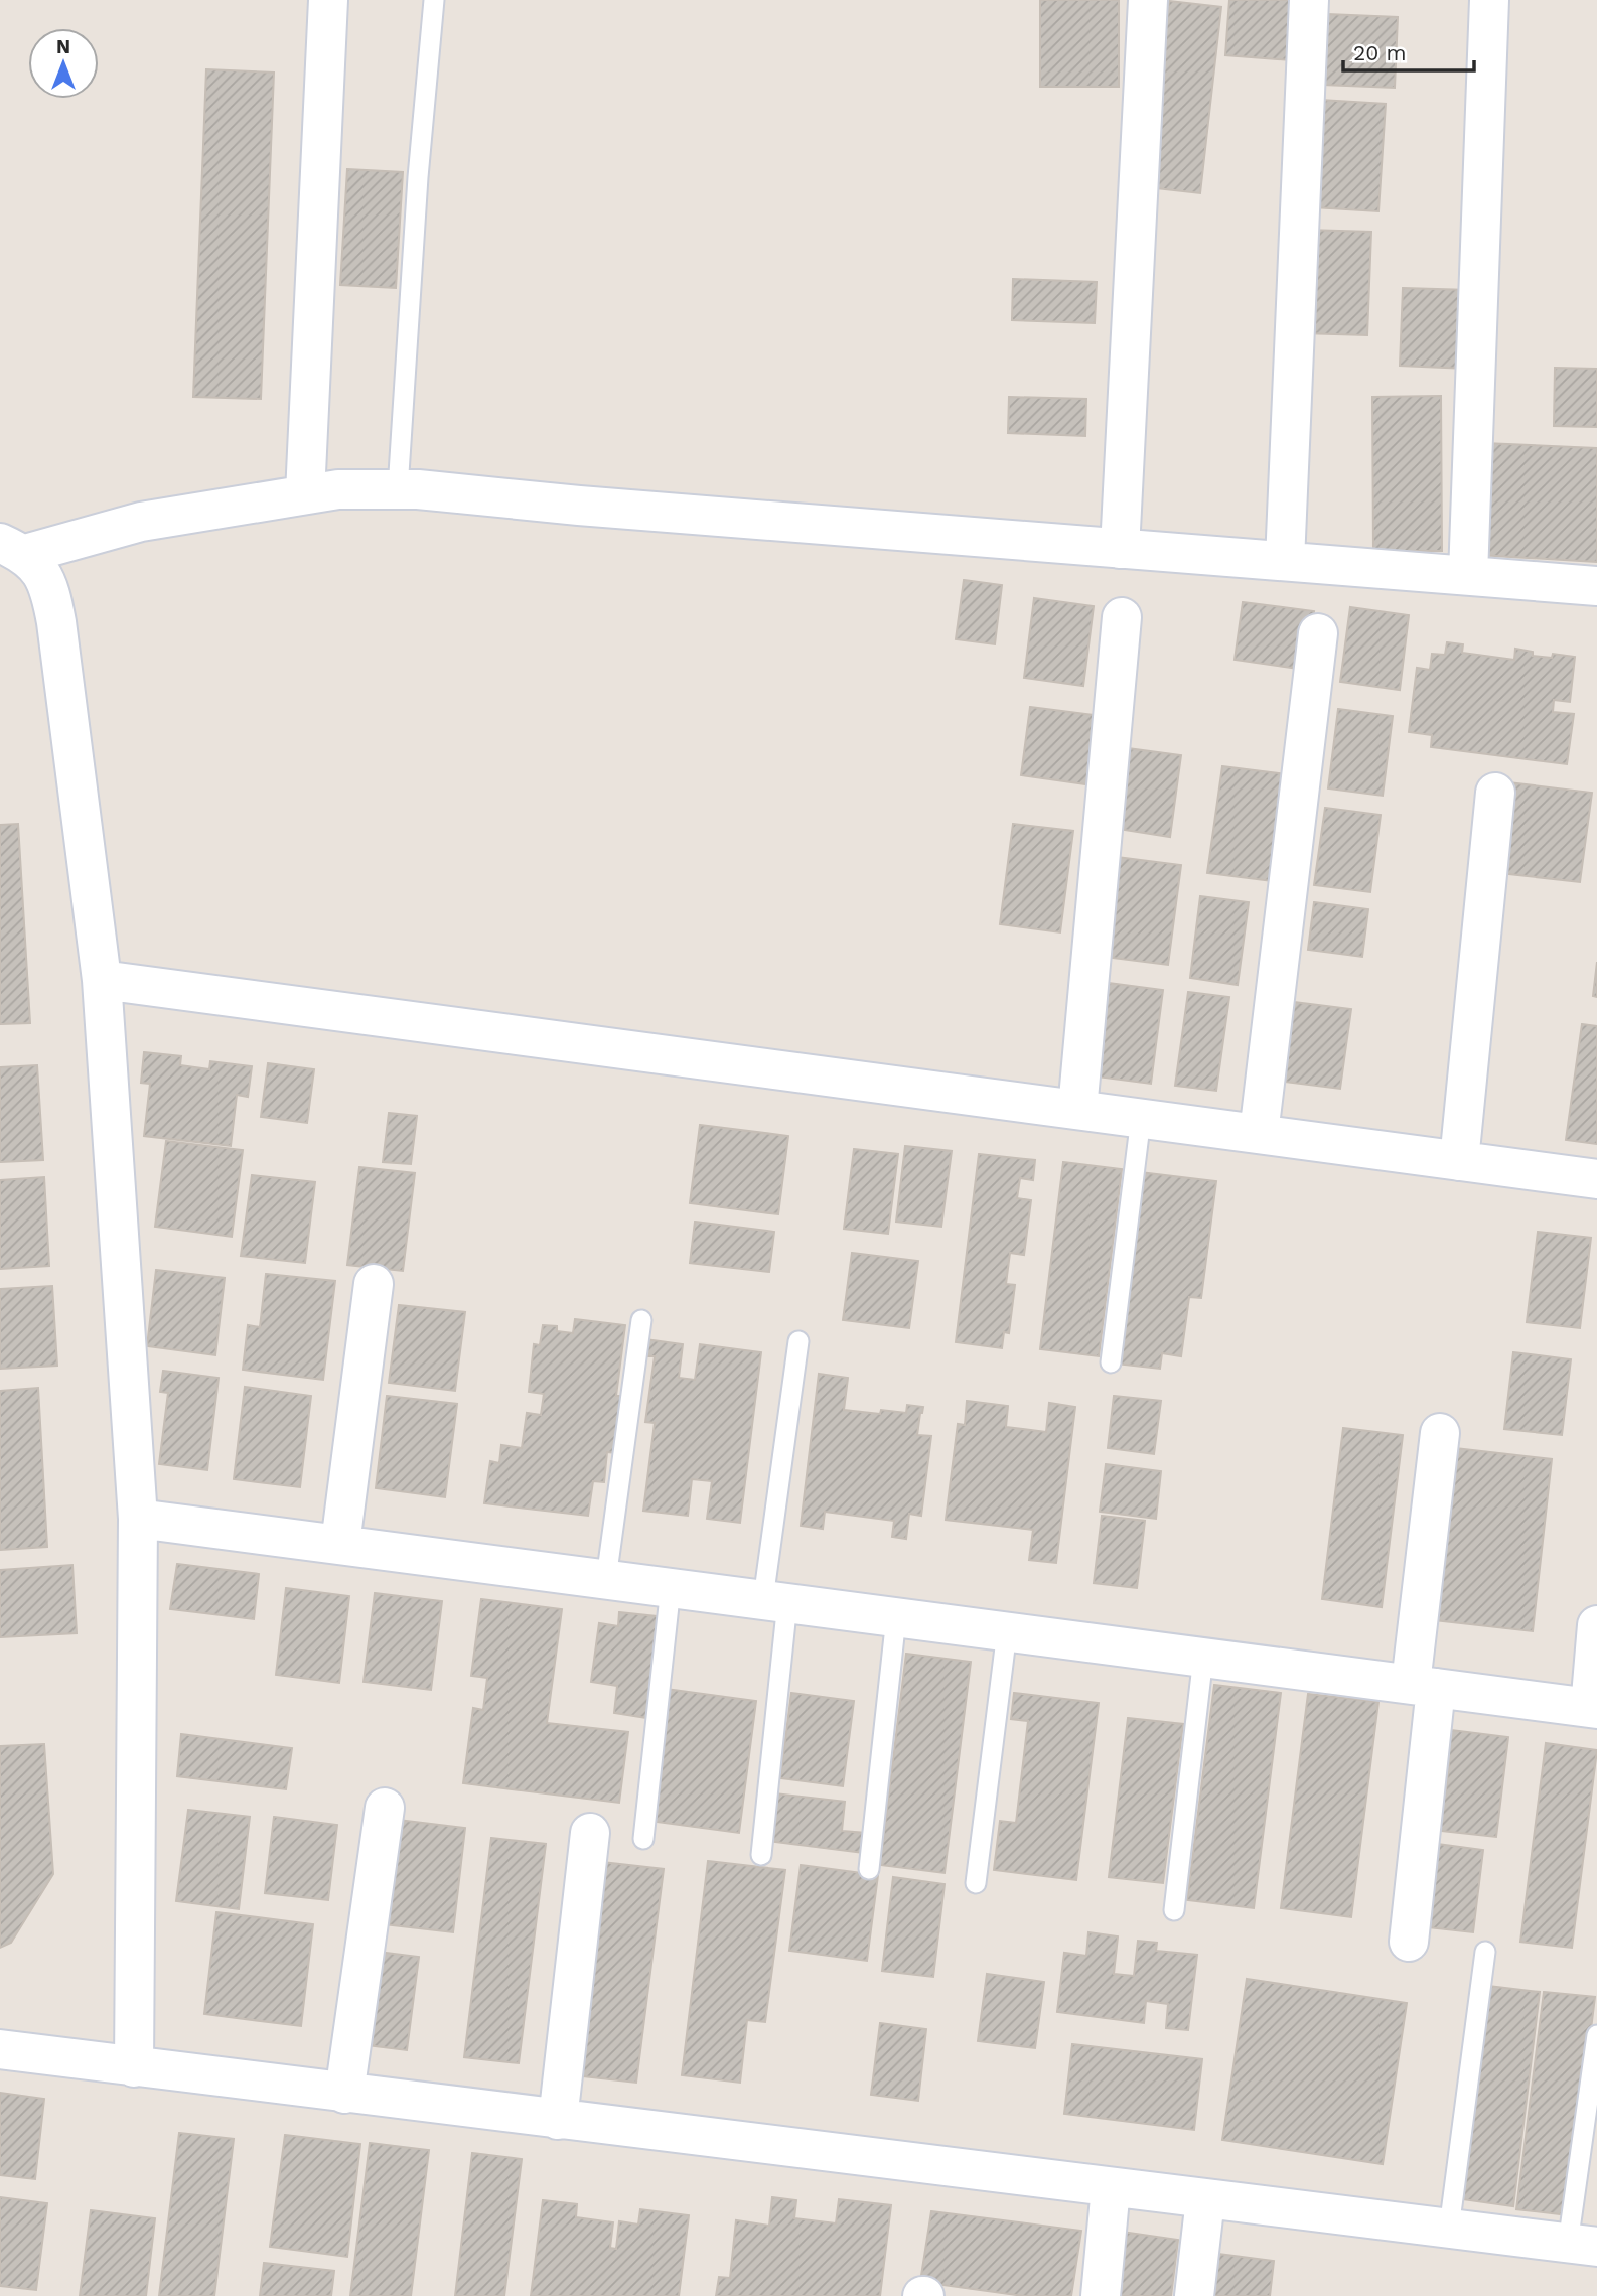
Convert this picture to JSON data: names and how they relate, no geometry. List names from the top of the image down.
{
  "scale_bar": "20 m",
  "north": "top"
}
